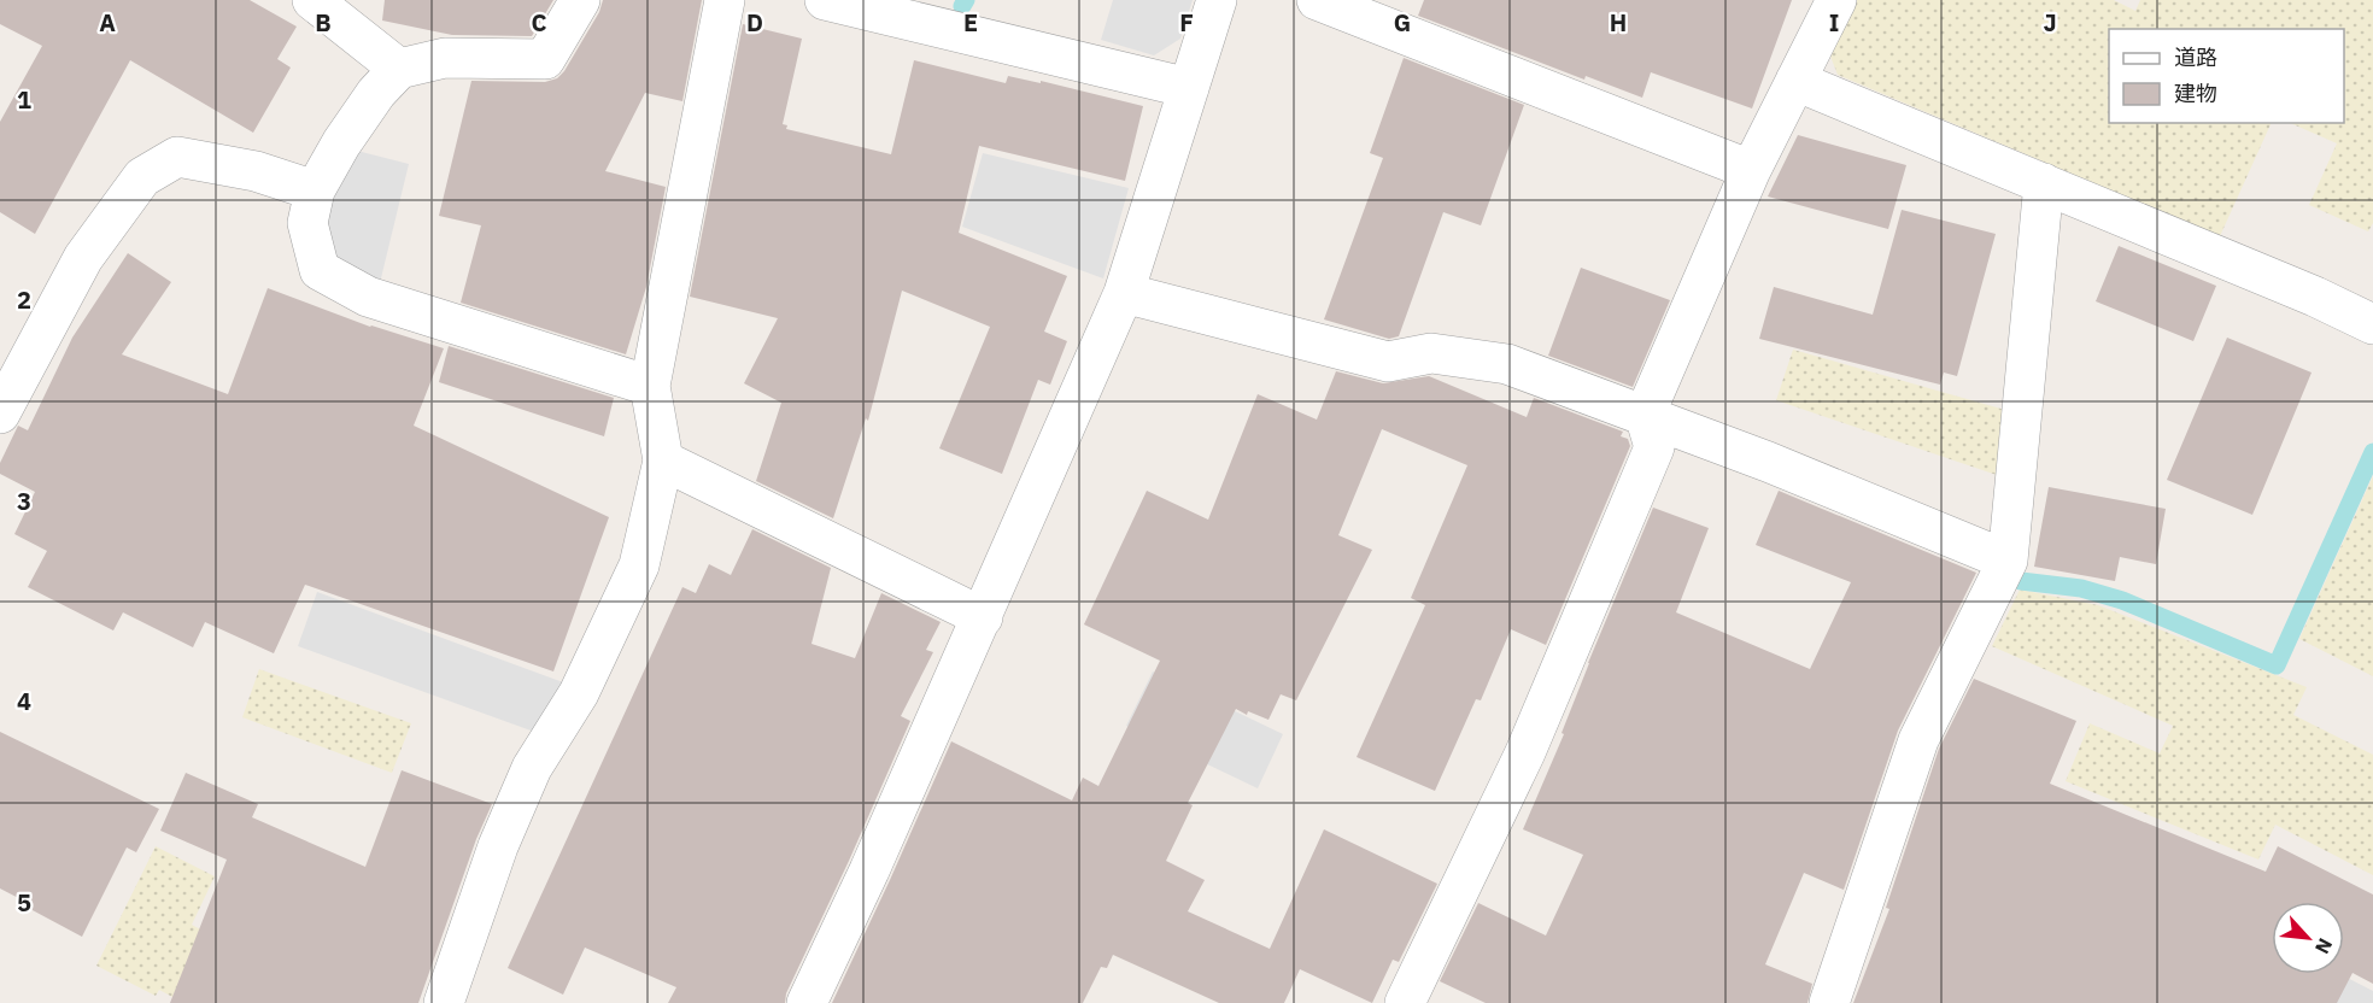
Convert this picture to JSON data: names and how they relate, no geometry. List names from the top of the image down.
{
  "legend": ["道路", "建物"],
  "north": "bottom right",
  "grid": {
    "columns": [
      "A",
      "B",
      "C",
      "D",
      "E",
      "F",
      "G",
      "H",
      "I",
      "J"
    ],
    "rows": [
      "1",
      "2",
      "3",
      "4",
      "5"
    ]
  }
}
